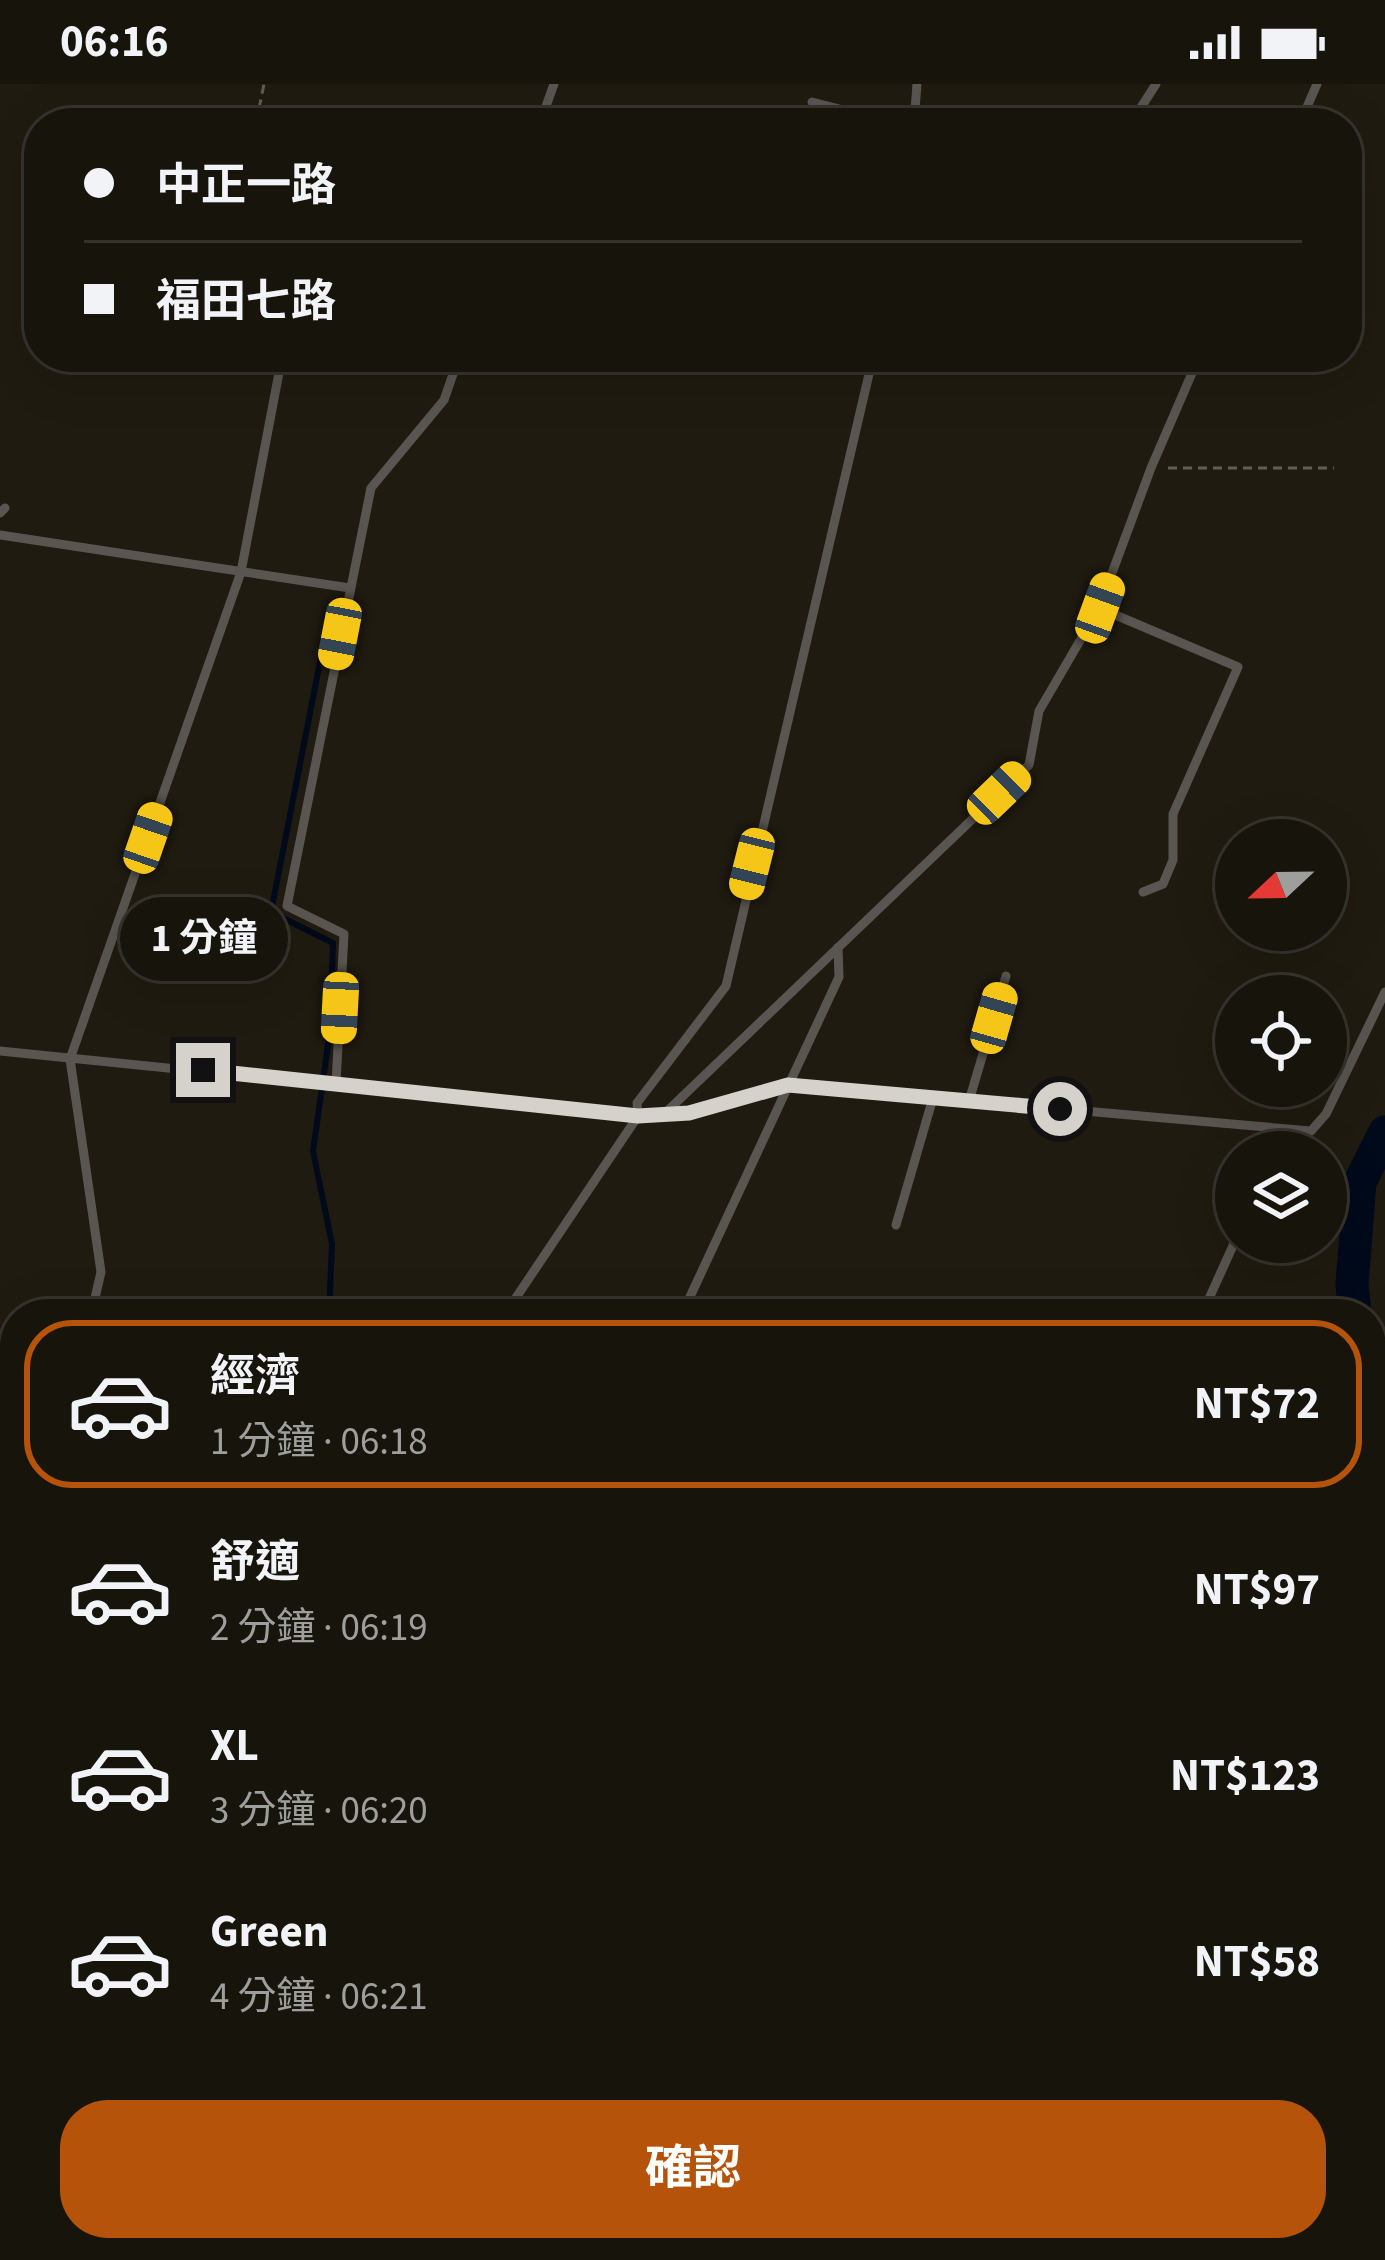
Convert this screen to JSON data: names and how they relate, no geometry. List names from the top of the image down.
{
  "north": "left",
  "page": {
    "status": "06:16",
    "banner": ["中正一路", "福田七路"],
    "bubble": "1 分鐘",
    "list": [
      {
        "name": "經濟",
        "note": "1 分鐘 · 06:18",
        "value": "NT$72"
      },
      {
        "name": "舒適",
        "note": "2 分鐘 · 06:19",
        "value": "NT$97"
      },
      {
        "name": "XL",
        "note": "3 分鐘 · 06:20",
        "value": "NT$123"
      },
      {
        "name": "Green",
        "note": "4 分鐘 · 06:21",
        "value": "NT$58"
      }
    ],
    "buttons": "確認"
  }
}
